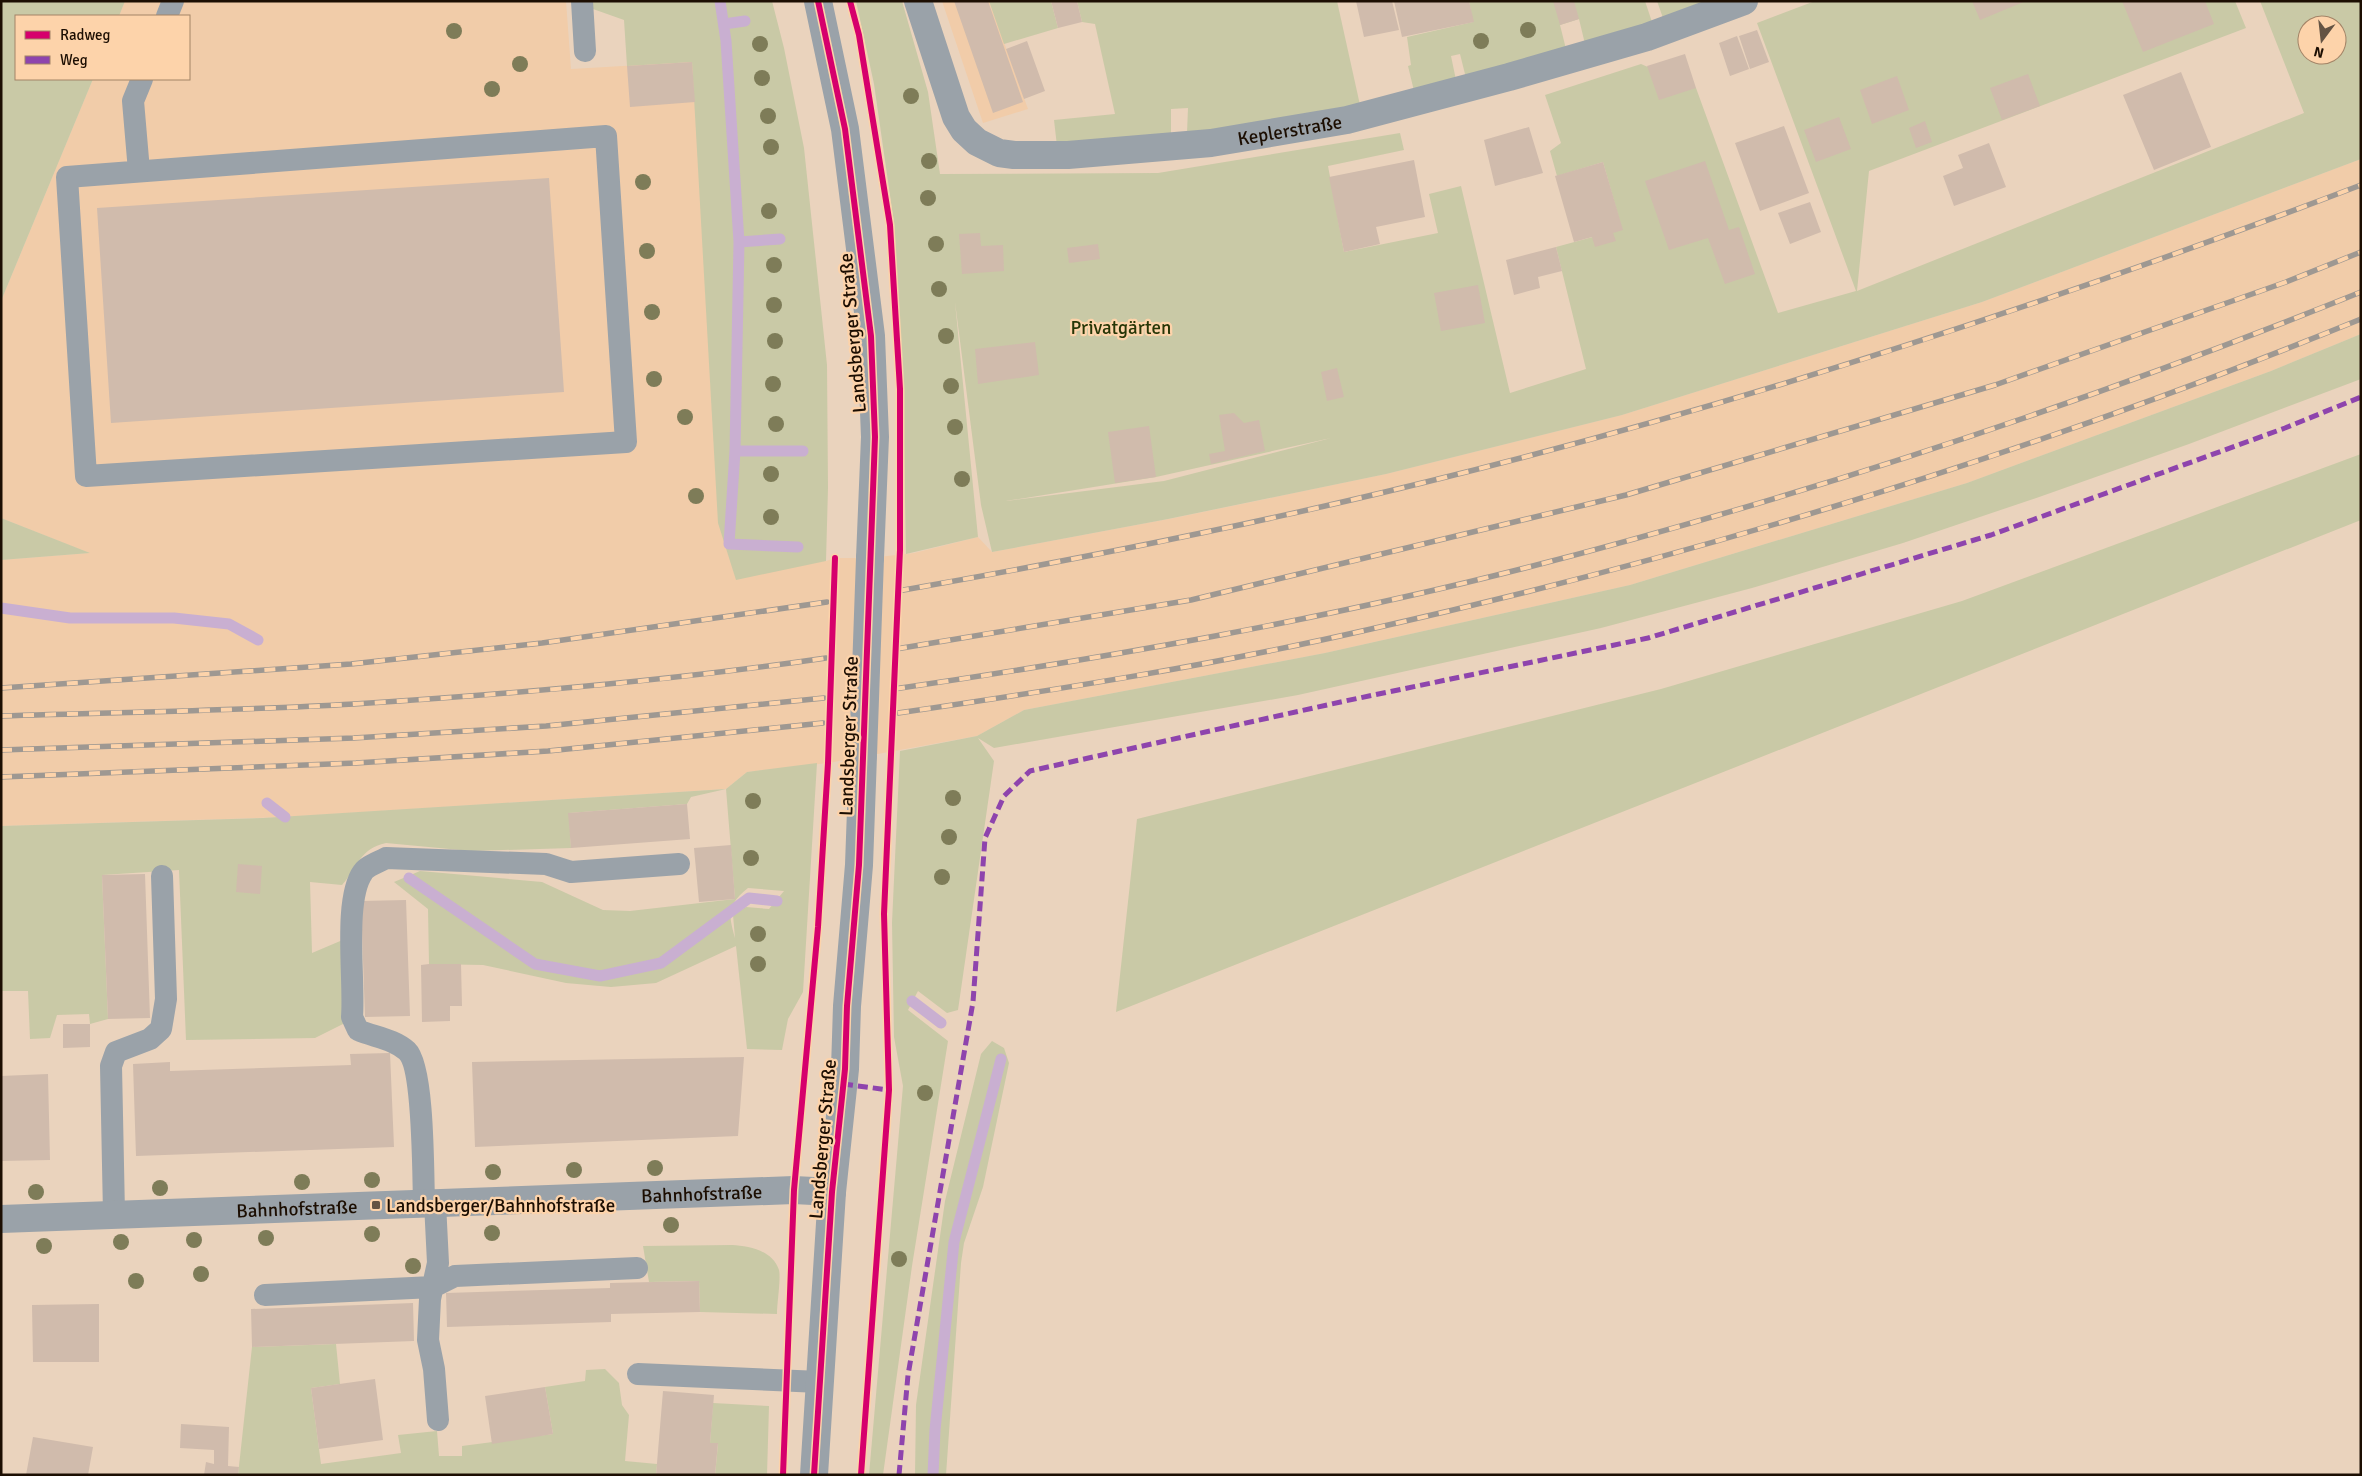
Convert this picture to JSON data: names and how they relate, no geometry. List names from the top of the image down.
{
  "streets": {
    "street": ["Keplerstraße", "Landsberger Straße", "Bahnhofstraße"]
  },
  "crossings": [
    ["Landsberger Straße", "Bahnhofstraße"]
  ],
  "parks": ["Privatgärten"],
  "places": {
    "transit": ["Landsberger/Bahnhofstraße"]
  },
  "legend": ["Radweg", "Weg"],
  "north": "bottom"
}
